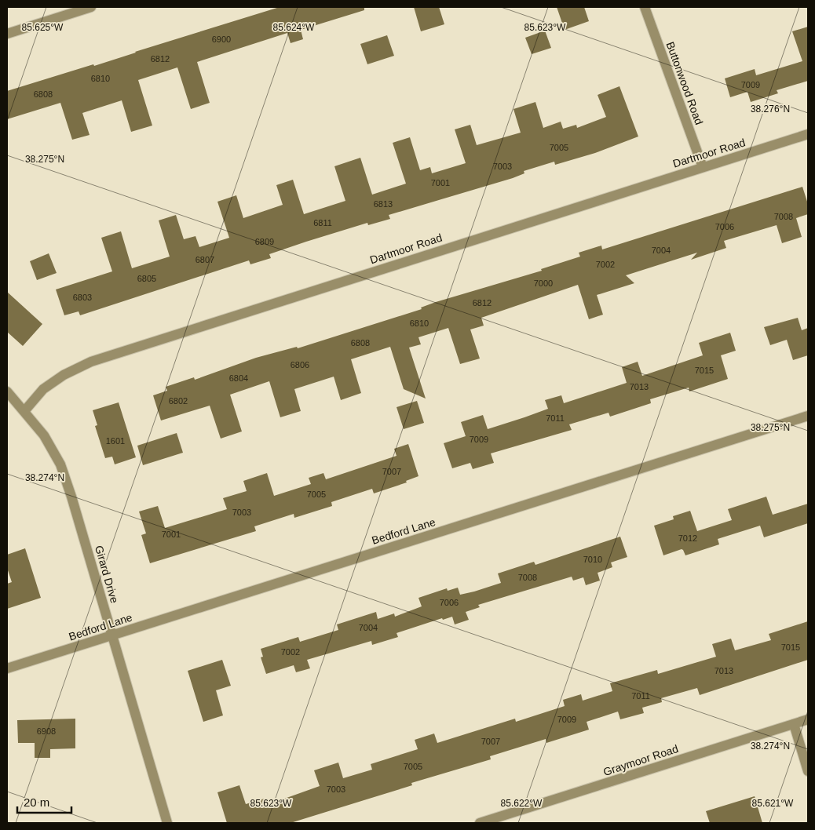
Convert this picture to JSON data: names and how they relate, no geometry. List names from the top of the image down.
{
  "streets": {
    "street": [
      "Buttonwood Road",
      "Dartmoor Road",
      "Bedford Lane",
      "Girard Drive",
      "Graymoor Road"
    ]
  },
  "crossings": [
    ["Buttonwood Road", "Dartmoor Road"],
    ["Dartmoor Road", "Girard Drive"],
    ["Bedford Lane", "Girard Drive"]
  ],
  "house_numbers": [
    "6900",
    "6812",
    "6810",
    "7009",
    "6808",
    "7005",
    "7003",
    "7001",
    "6813",
    "7008",
    "6811",
    "7006",
    "6809",
    "7004",
    "6807",
    "7002",
    "6805",
    "7000",
    "6803",
    "6812",
    "6810",
    "6808",
    "6806",
    "7015",
    "6804",
    "7013",
    "6802",
    "7011",
    "7009",
    "1601",
    "7007",
    "7005",
    "7003",
    "7001",
    "7012",
    "7010",
    "7008",
    "7006",
    "7004",
    "7015",
    "7002",
    "7013",
    "7011",
    "7009",
    "6908",
    "7007",
    "7005",
    "7003"
  ],
  "scale_bar": "20 m",
  "coordinates": [
    "85.625°W",
    "85.624°W",
    "85.623°W",
    "38.276°N",
    "38.275°N",
    "38.274°N",
    "85.622°W",
    "85.621°W"
  ]
}
